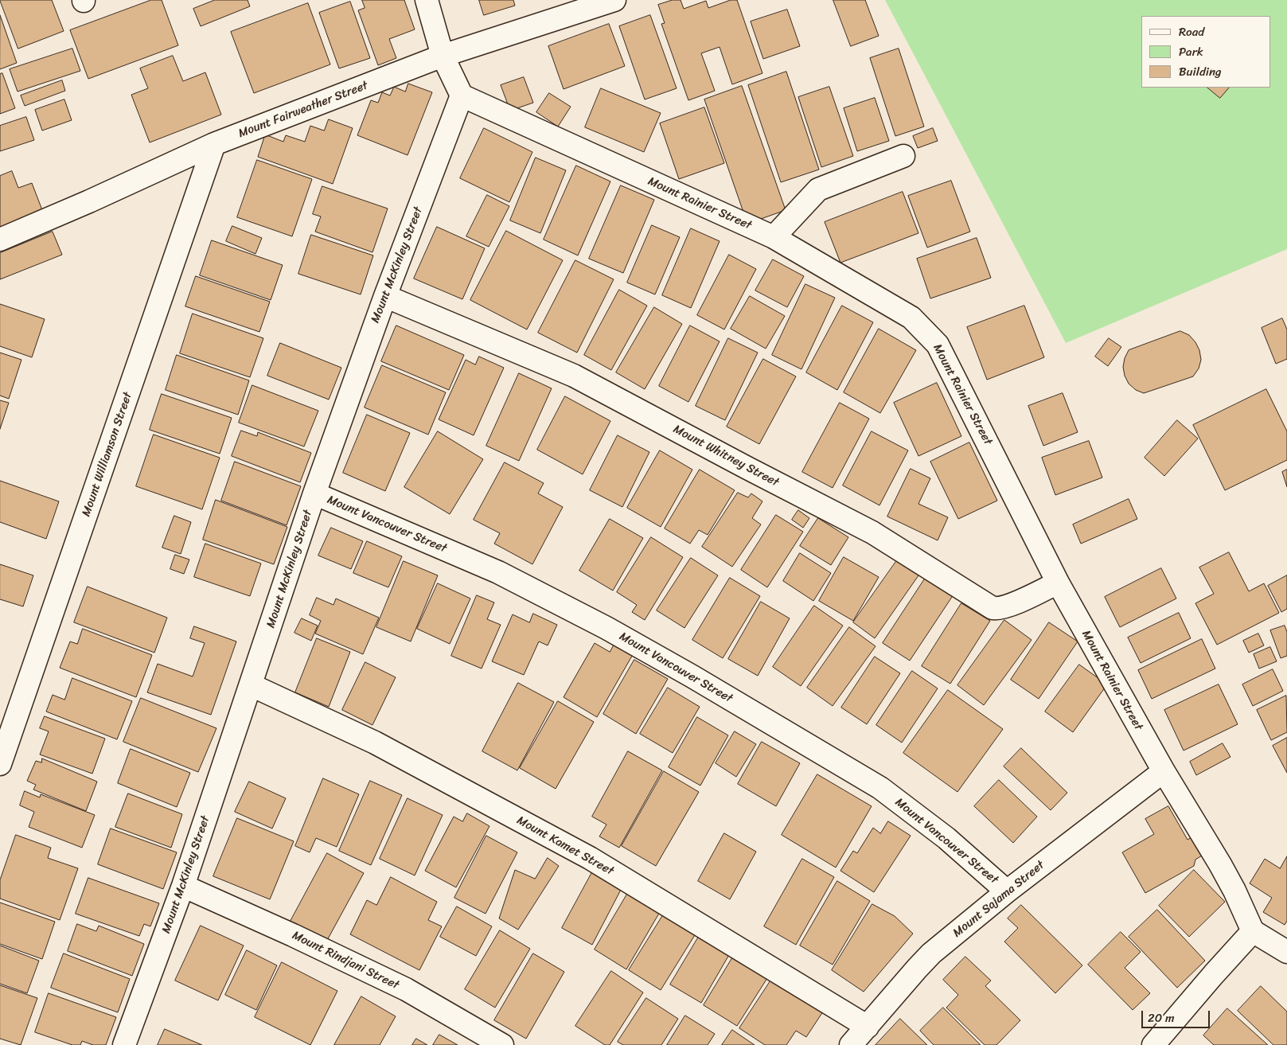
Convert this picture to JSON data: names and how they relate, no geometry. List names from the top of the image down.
{
  "streets": {
    "street": [
      "Mount Fairweather Street",
      "Mount Rainier Street",
      "Mount McKinley Street",
      "Mount Williamson Street",
      "Mount Whitney Street",
      "Mount Vancouver Street",
      "Mount Kamet Street",
      "Mount Sajama Street",
      "Mount Rindjani Street"
    ]
  },
  "crossings": [
    ["Mount Fairweather Street", "Mount Williamson Street"],
    ["Mount Rainier Street", "Mount McKinley Street"],
    ["Mount Rainier Street", "Mount Whitney Street"],
    ["Mount Rainier Street", "Mount Sajama Street"],
    ["Mount McKinley Street", "Mount Whitney Street"],
    ["Mount McKinley Street", "Mount Vancouver Street"],
    ["Mount McKinley Street", "Mount Kamet Street"],
    ["Mount McKinley Street", "Mount Rindjani Street"],
    ["Mount Vancouver Street", "Mount Sajama Street"],
    ["Mount Kamet Street", "Mount Sajama Street"]
  ],
  "legend": ["Road", "Park", "Building"],
  "scale_bar": "20 m"
}
